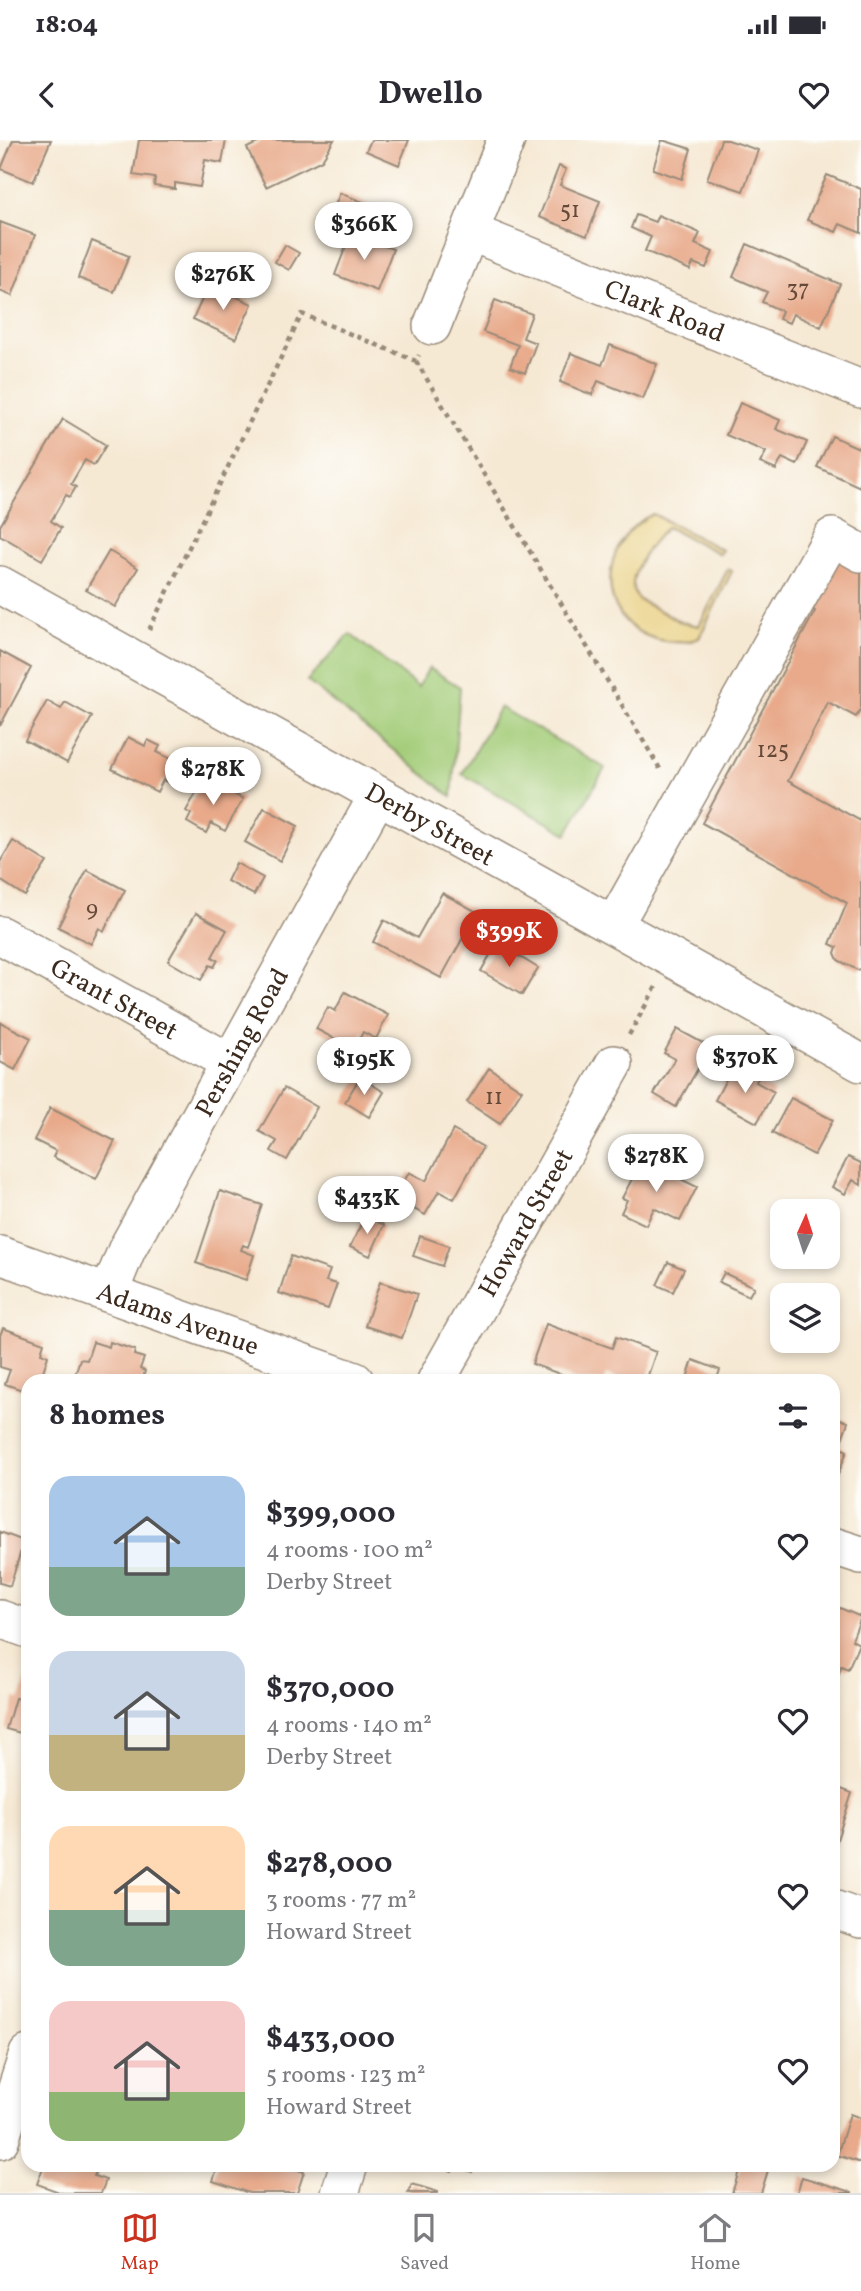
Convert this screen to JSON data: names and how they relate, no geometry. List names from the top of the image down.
{
  "streets": {
    "street": [
      "Clark Road",
      "Derby Street",
      "Grant Street",
      "Pershing Road",
      "Howard Street",
      "Adams Avenue"
    ]
  },
  "crossings": [
    ["Derby Street", "Pershing Road"],
    ["Grant Street", "Pershing Road"],
    ["Pershing Road", "Adams Avenue"]
  ],
  "house_numbers": [
    "51",
    "37",
    "125",
    "9",
    "11"
  ],
  "north": "top",
  "page": {
    "status": "18:04",
    "header": "Dwello",
    "price": [
      "$366K",
      "$276K",
      "$278K",
      "$399K",
      "$370K",
      "$195K",
      "$278K",
      "$433K"
    ],
    "heading": "8 homes",
    "list": [
      {
        "name": "$399,000",
        "note": "4 rooms · 100 m² · Derby Street"
      },
      {
        "name": "$370,000",
        "note": "4 rooms · 140 m² · Derby Street"
      },
      {
        "name": "$278,000",
        "note": "3 rooms · 77 m² · Howard Street"
      },
      {
        "name": "$433,000",
        "note": "5 rooms · 123 m² · Howard Street"
      }
    ],
    "tabs": ["Map", "Saved", "Home"]
  }
}
